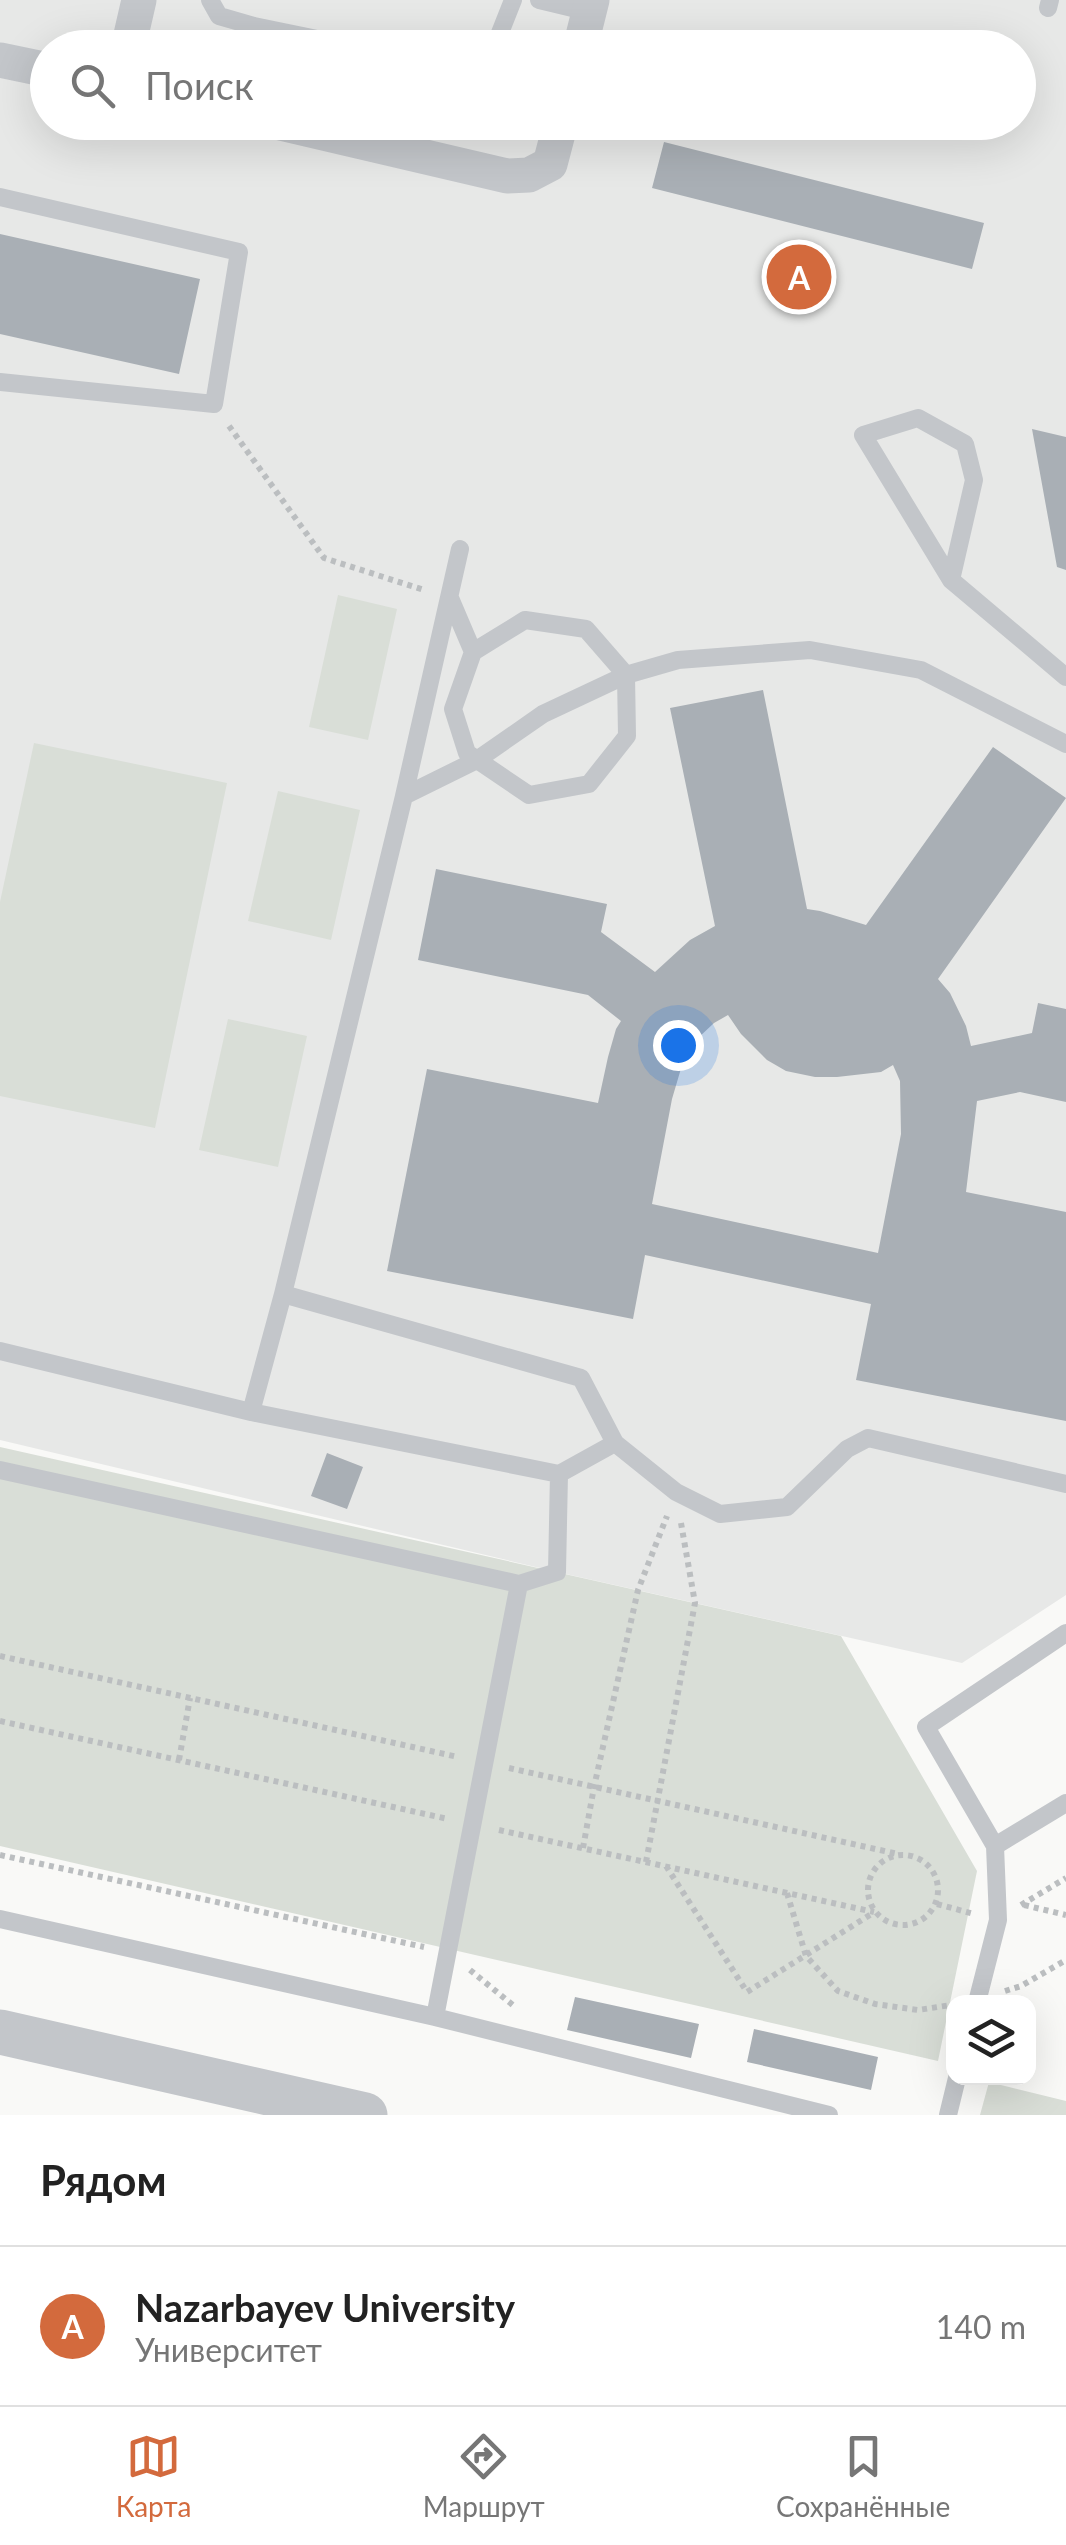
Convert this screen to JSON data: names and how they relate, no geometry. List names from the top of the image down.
{
  "page": {
    "search": "Поиск",
    "pins": "A",
    "heading": "Рядом",
    "list": [
      {
        "mark": "A",
        "name": "Nazarbayev University",
        "note": "Университет",
        "value": "140 m"
      }
    ],
    "nav": ["Карта", "Маршрут", "Сохранённые"]
  }
}
